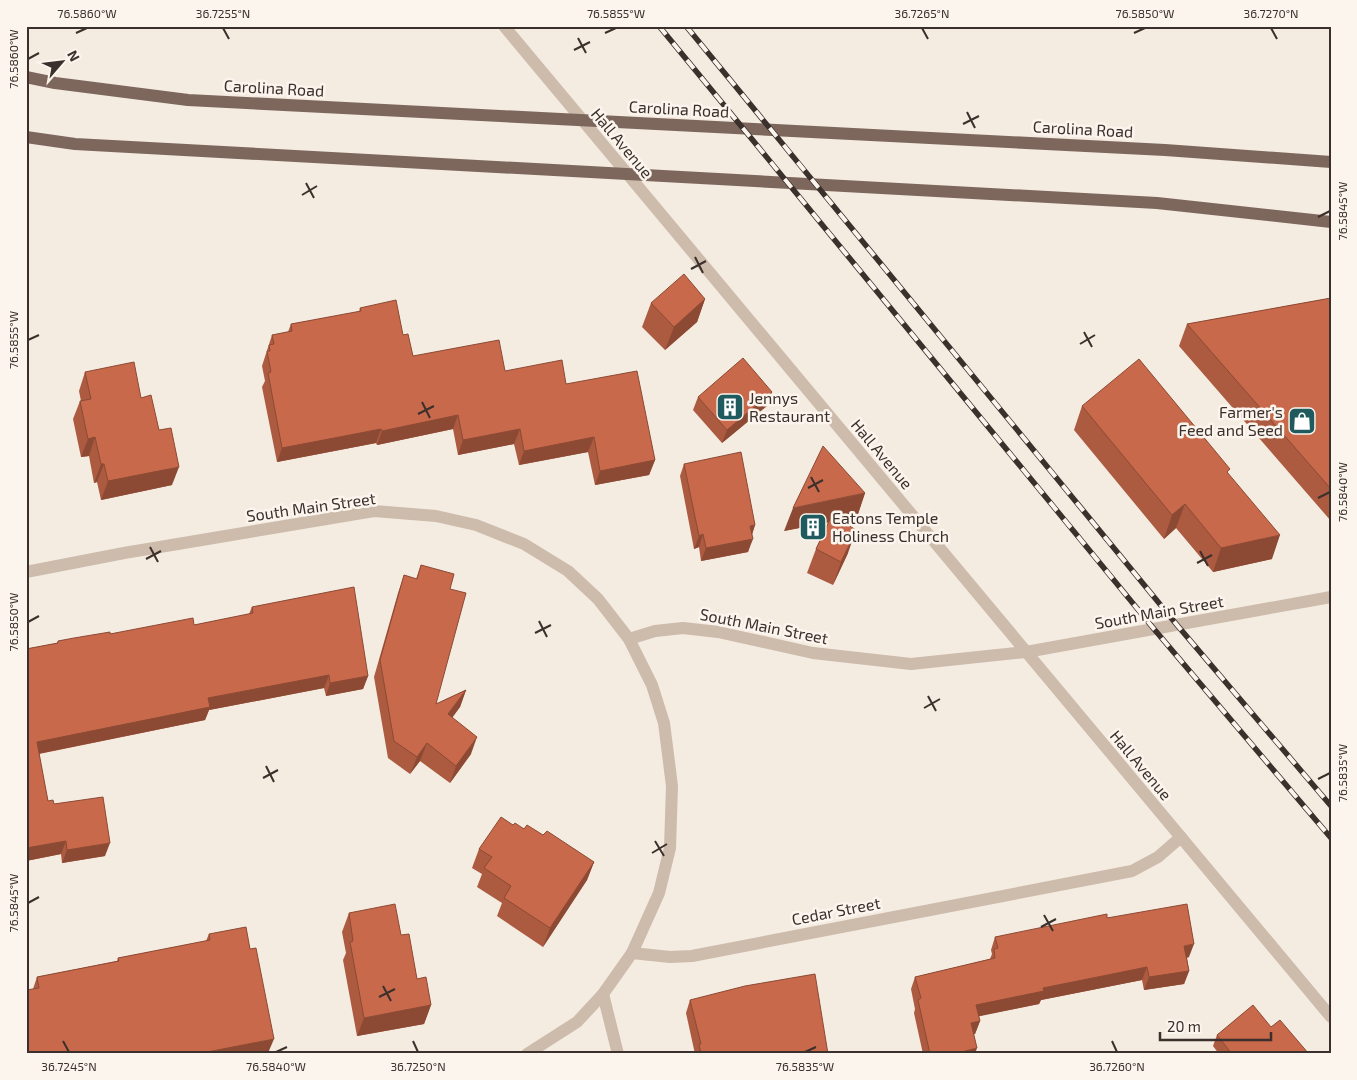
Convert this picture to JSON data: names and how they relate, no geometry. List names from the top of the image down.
{
  "streets": {
    "main road": ["Carolina Road"],
    "street": ["Hall Avenue", "South Main Street", "Cedar Street"]
  },
  "crossings": [
    ["Hall Avenue", "South Main Street"],
    ["Hall Avenue", "Cedar Street"]
  ],
  "places": {
    "building": ["Jennys Restaurant", "Eatons Temple Holiness Church"],
    "shop": ["Farmer's Feed and Seed"]
  },
  "scale_bar": "20 m",
  "north": "top right",
  "coordinates": [
    "76.5860°W",
    "36.7255°N",
    "76.5855°W",
    "36.7265°N",
    "76.5850°W",
    "36.7270°N",
    "76.5845°W",
    "76.5840°W",
    "76.5835°W",
    "36.7245°N",
    "36.7250°N",
    "36.7260°N"
  ]
}
